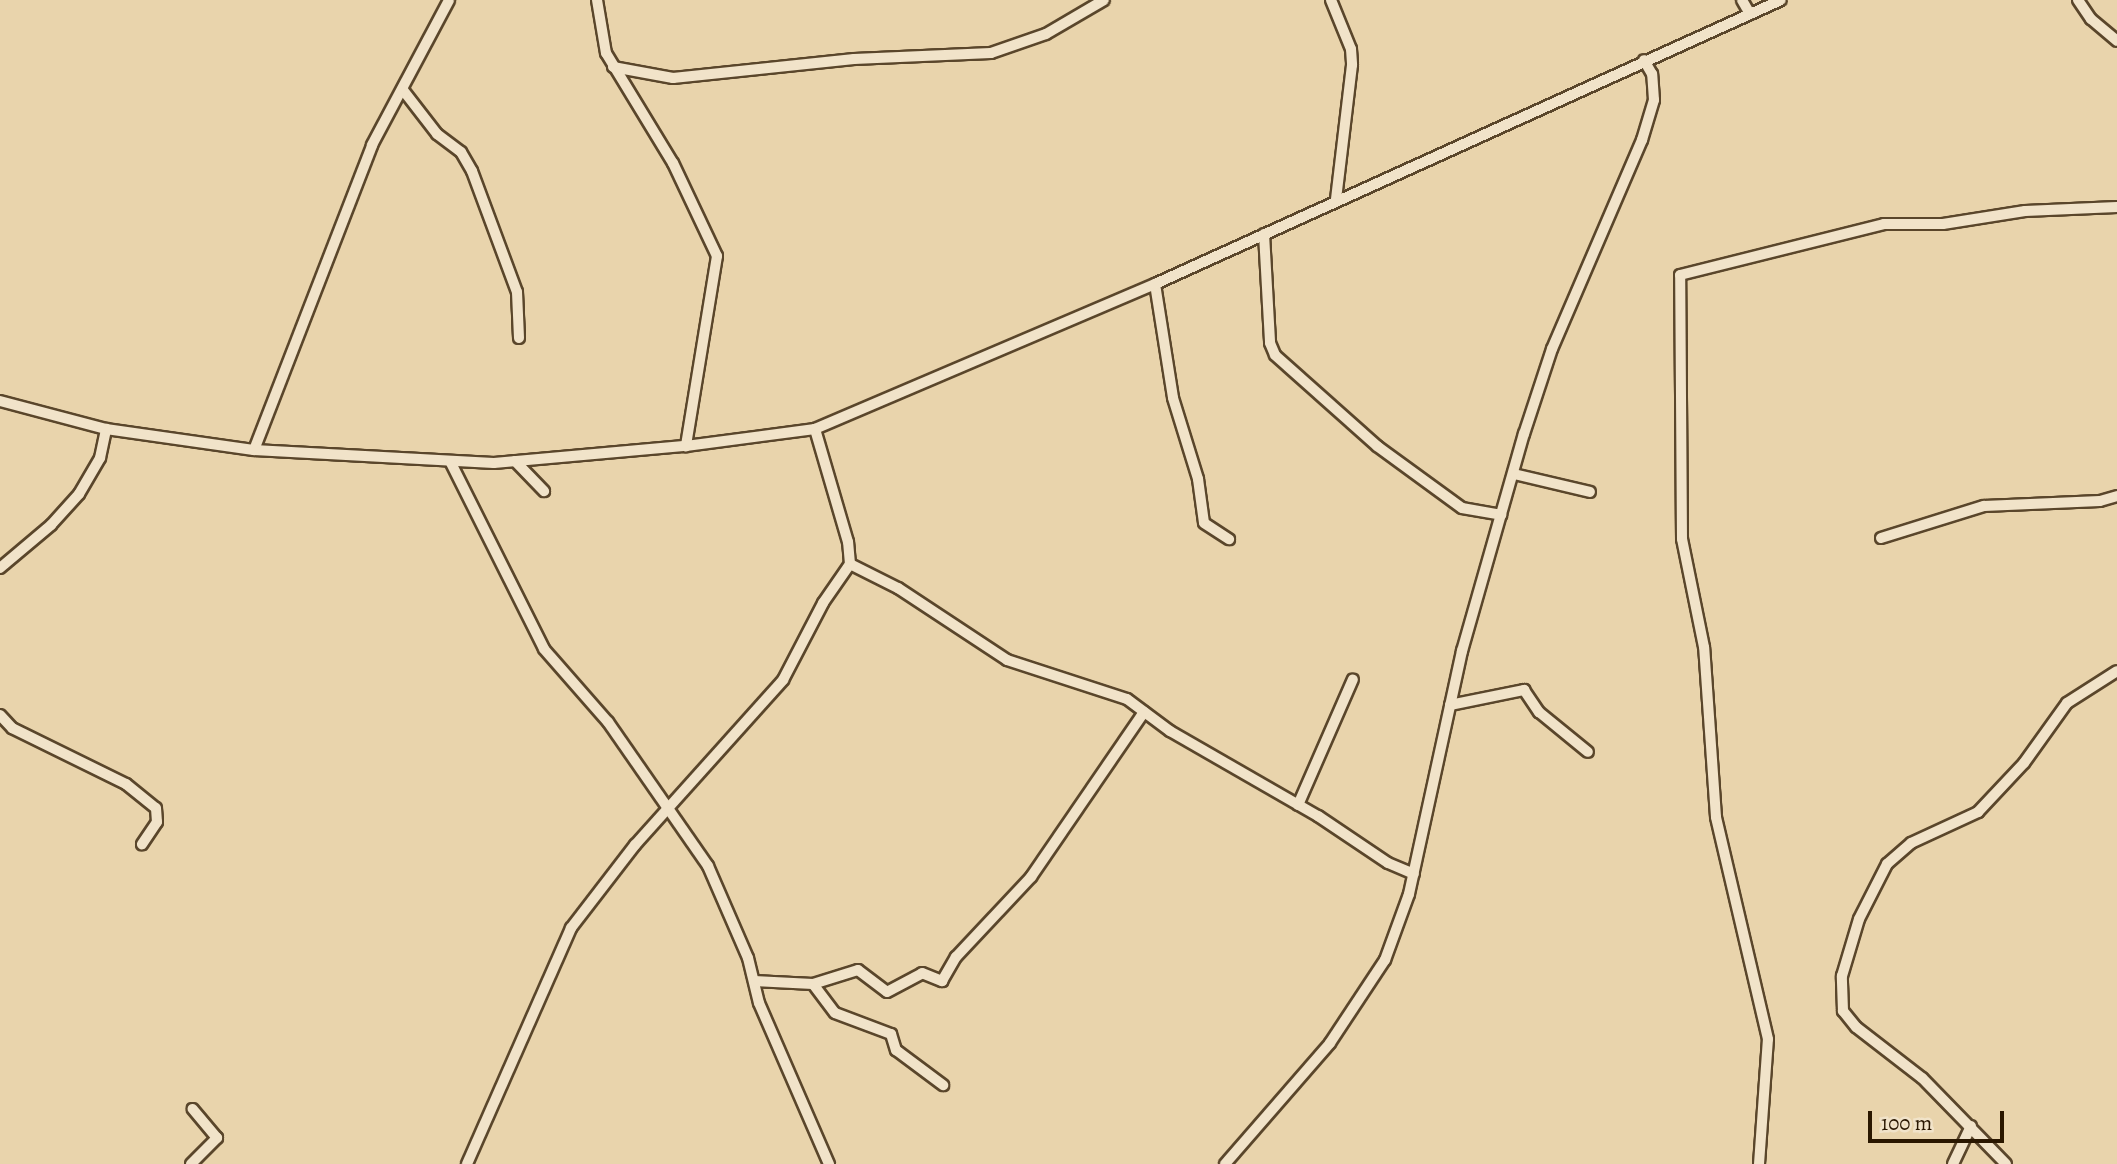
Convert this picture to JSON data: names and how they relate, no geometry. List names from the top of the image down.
{
  "scale_bar": "100 m"
}
